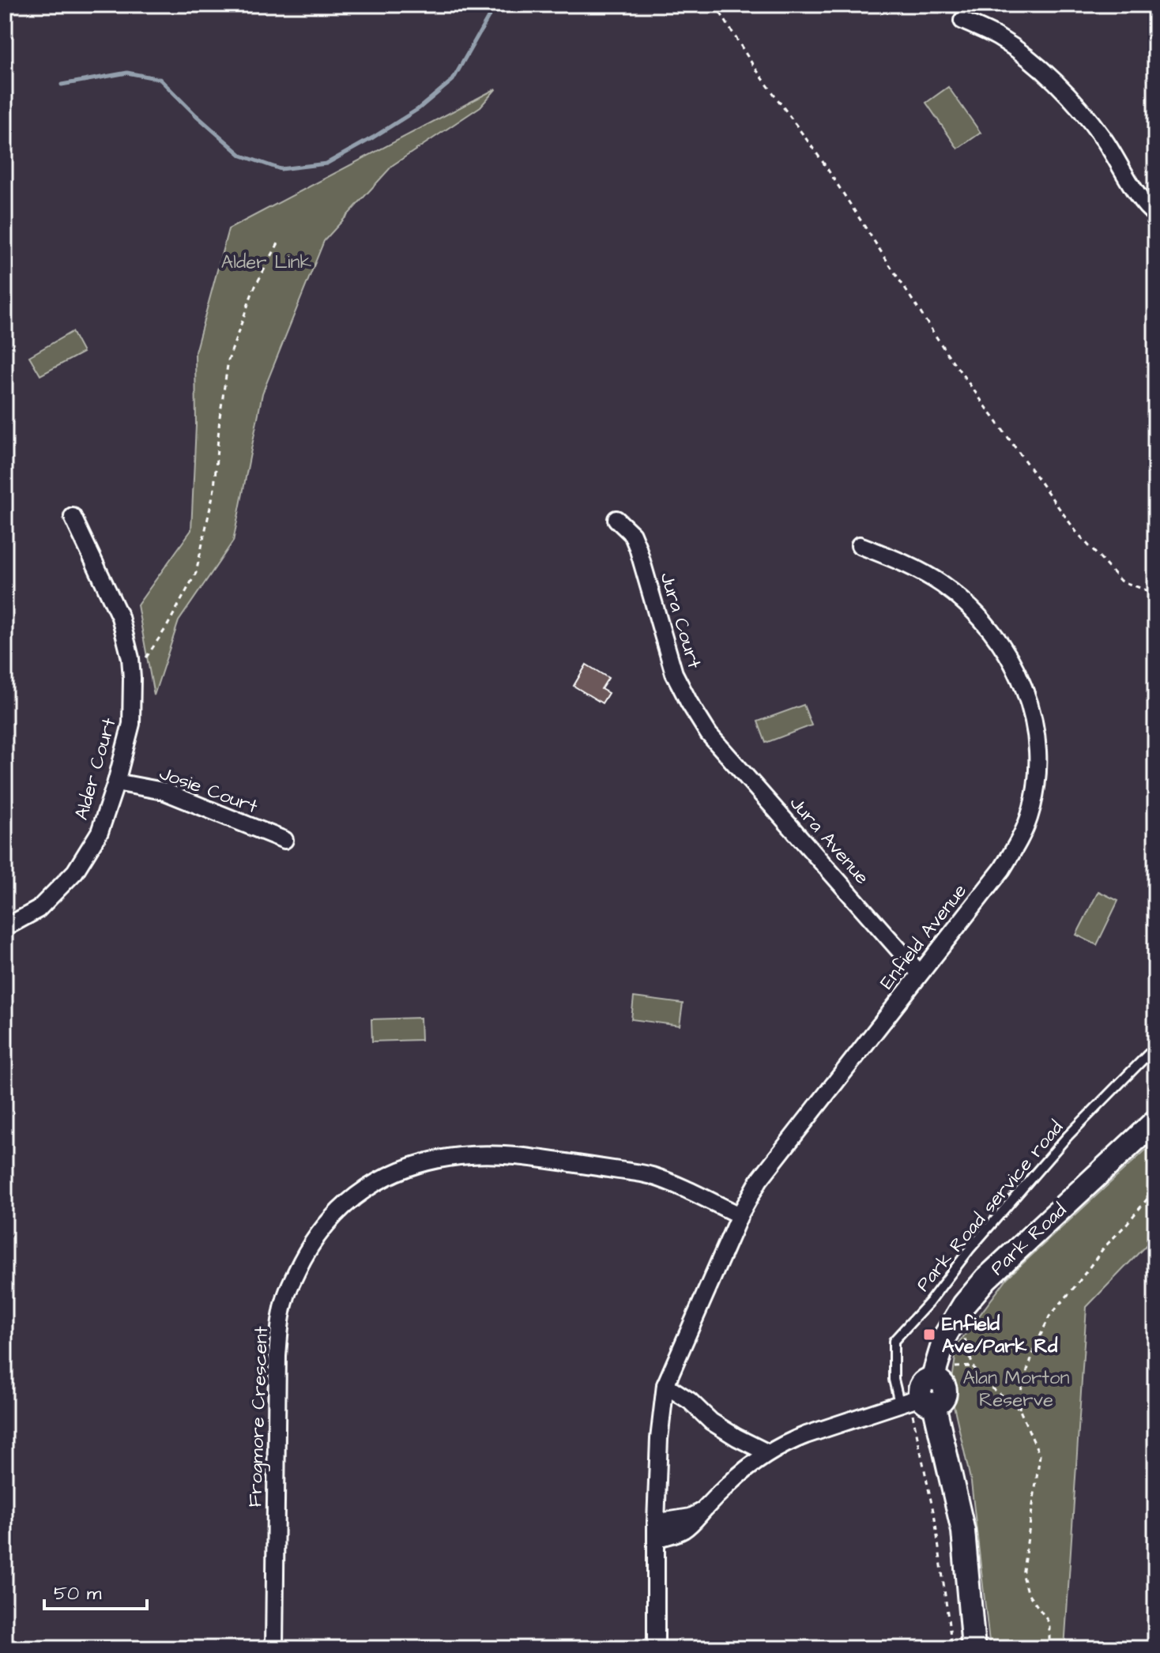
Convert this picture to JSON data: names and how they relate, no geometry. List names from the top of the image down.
{
  "streets": {
    "street": [
      "Jura Court",
      "Alder Court",
      "Josie Court",
      "Jura Avenue",
      "Enfield Avenue",
      "Park Road",
      "Frogmore Crescent"
    ],
    "lane": ["Park Road service road"]
  },
  "crossings": [
    ["Jura Court", "Jura Avenue"],
    ["Alder Court", "Josie Court"],
    ["Jura Avenue", "Enfield Avenue"],
    ["Enfield Avenue", "Frogmore Crescent"],
    ["Park Road service road", "Park Road"]
  ],
  "parks": ["Alder Link", "Alan Morton Reserve"],
  "places": {
    "transit": ["Enfield Ave/Park Rd"]
  },
  "scale_bar": "50 m"
}
